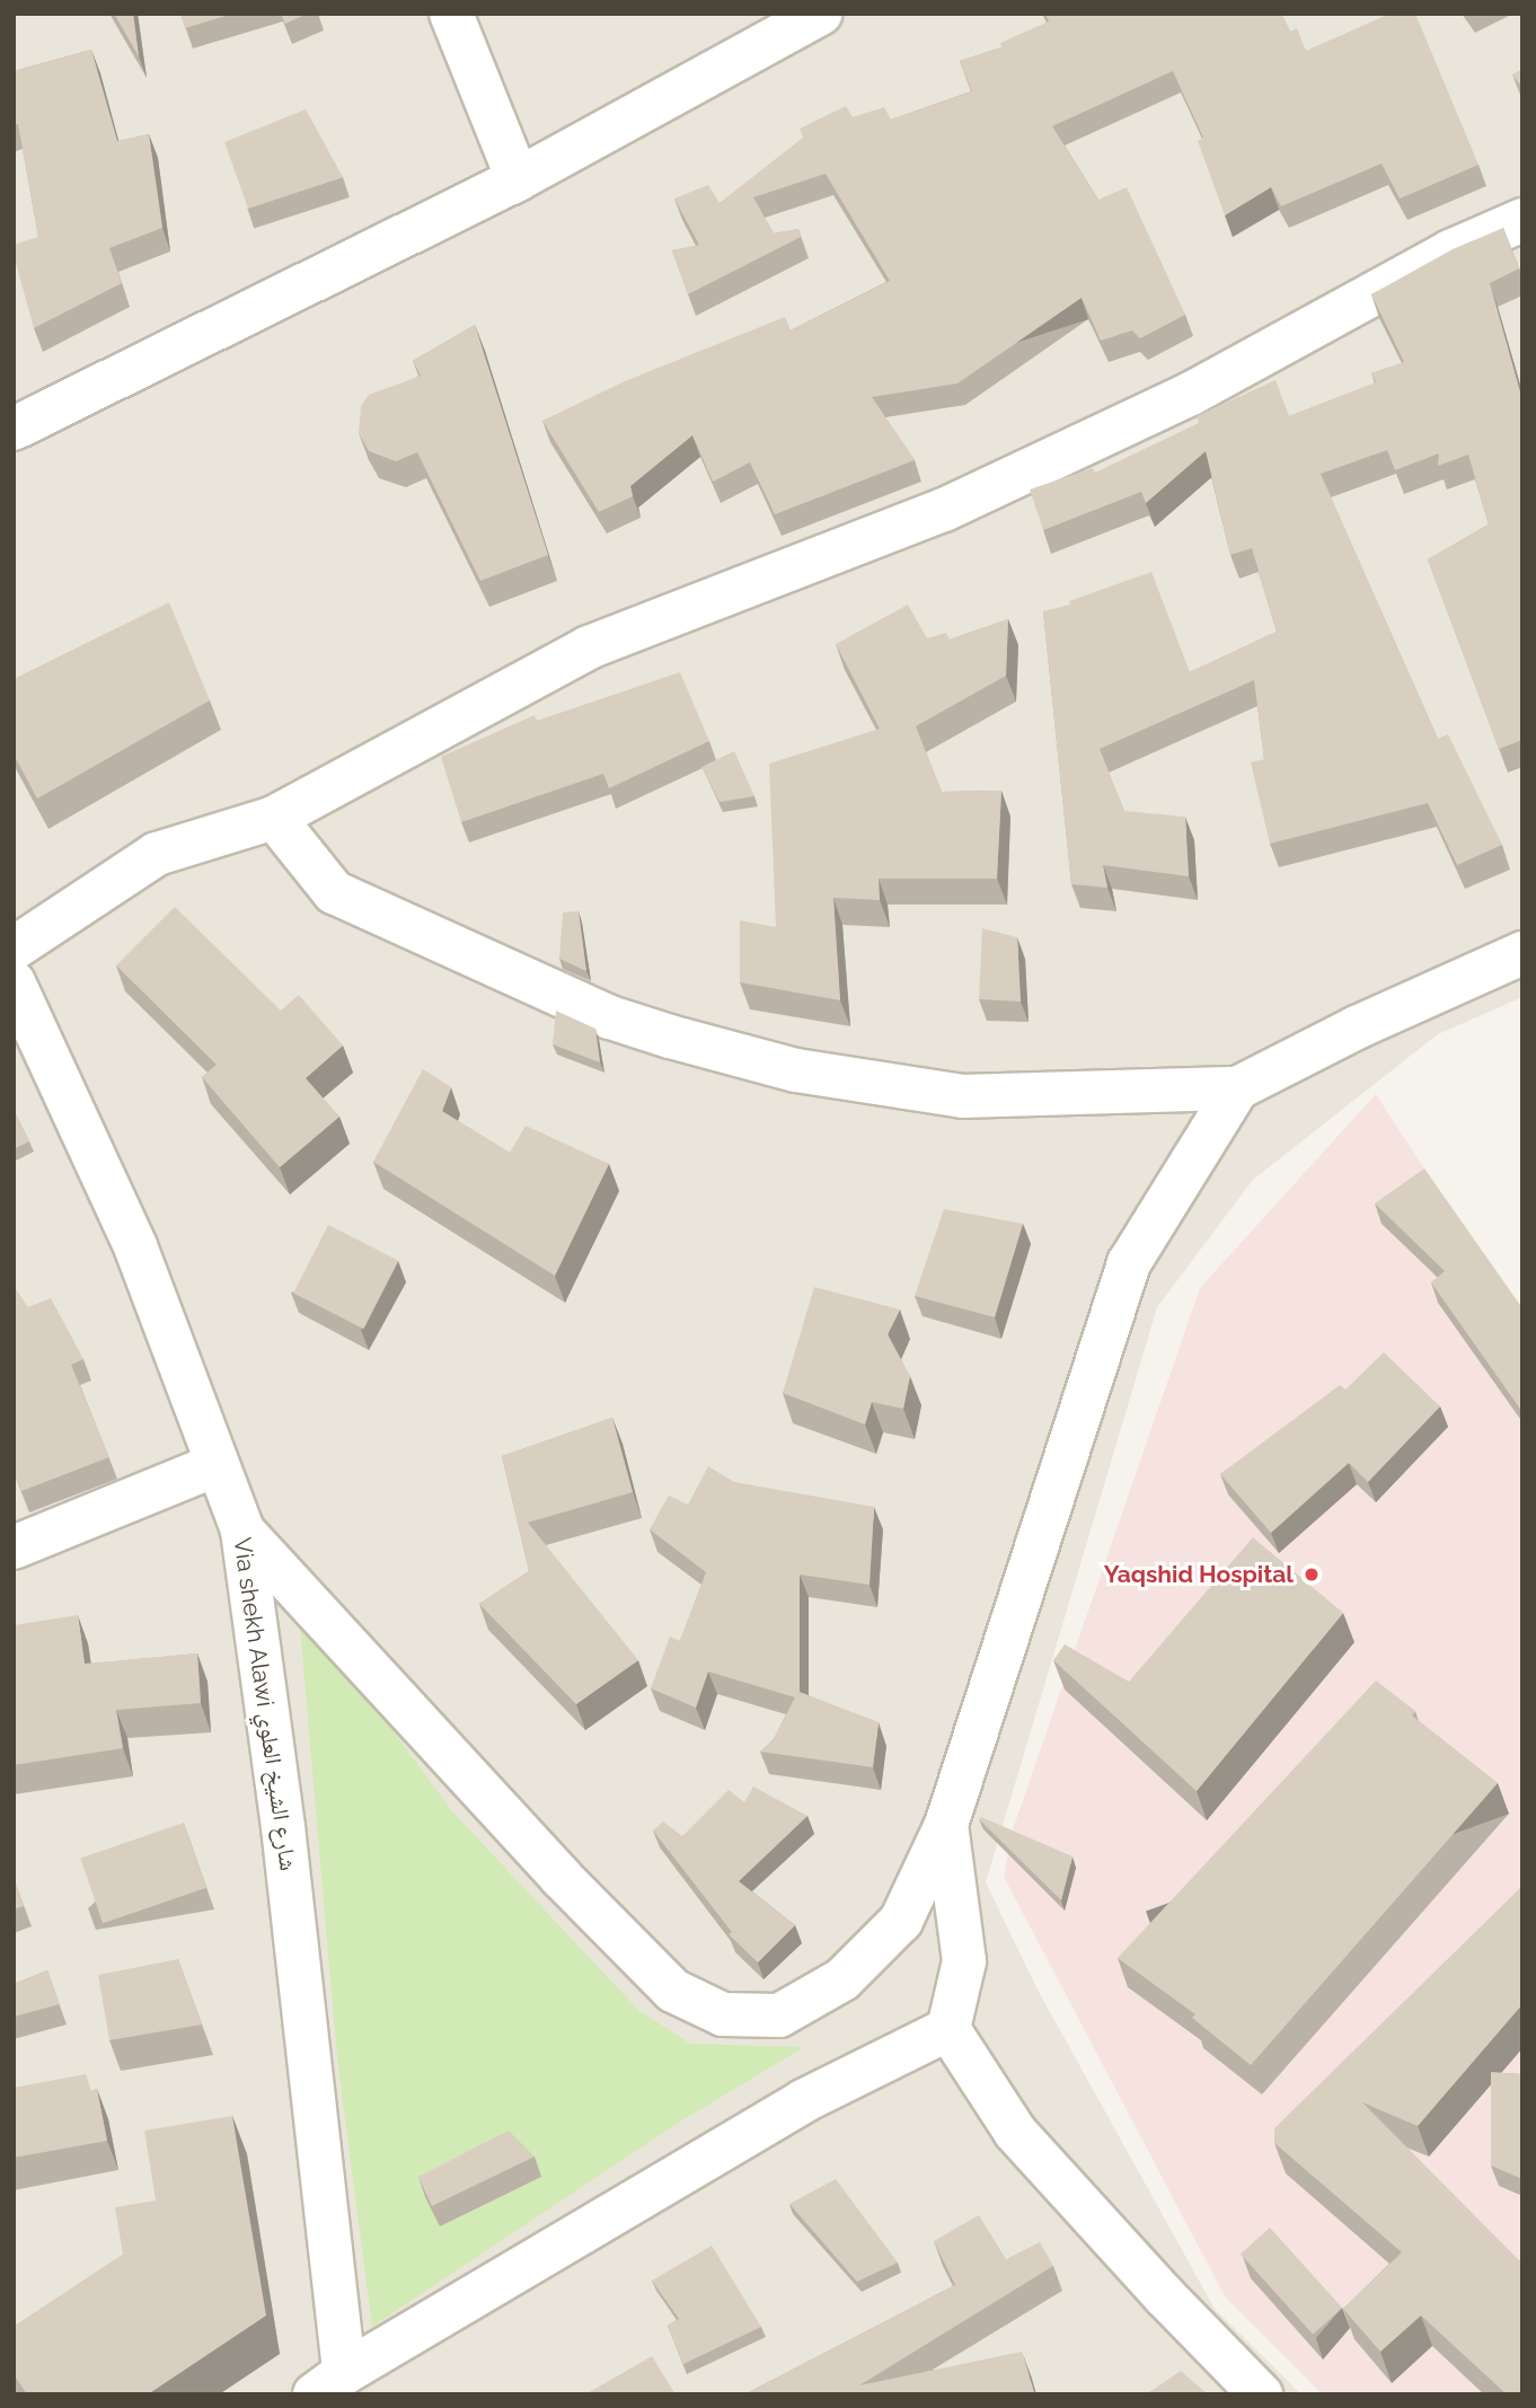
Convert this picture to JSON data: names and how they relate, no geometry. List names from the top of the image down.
{
  "streets": {
    "street": ["Via shekh Alawi شارع الشيخ العلوي"]
  },
  "places": ["Yaqshid Hospital"]
}
